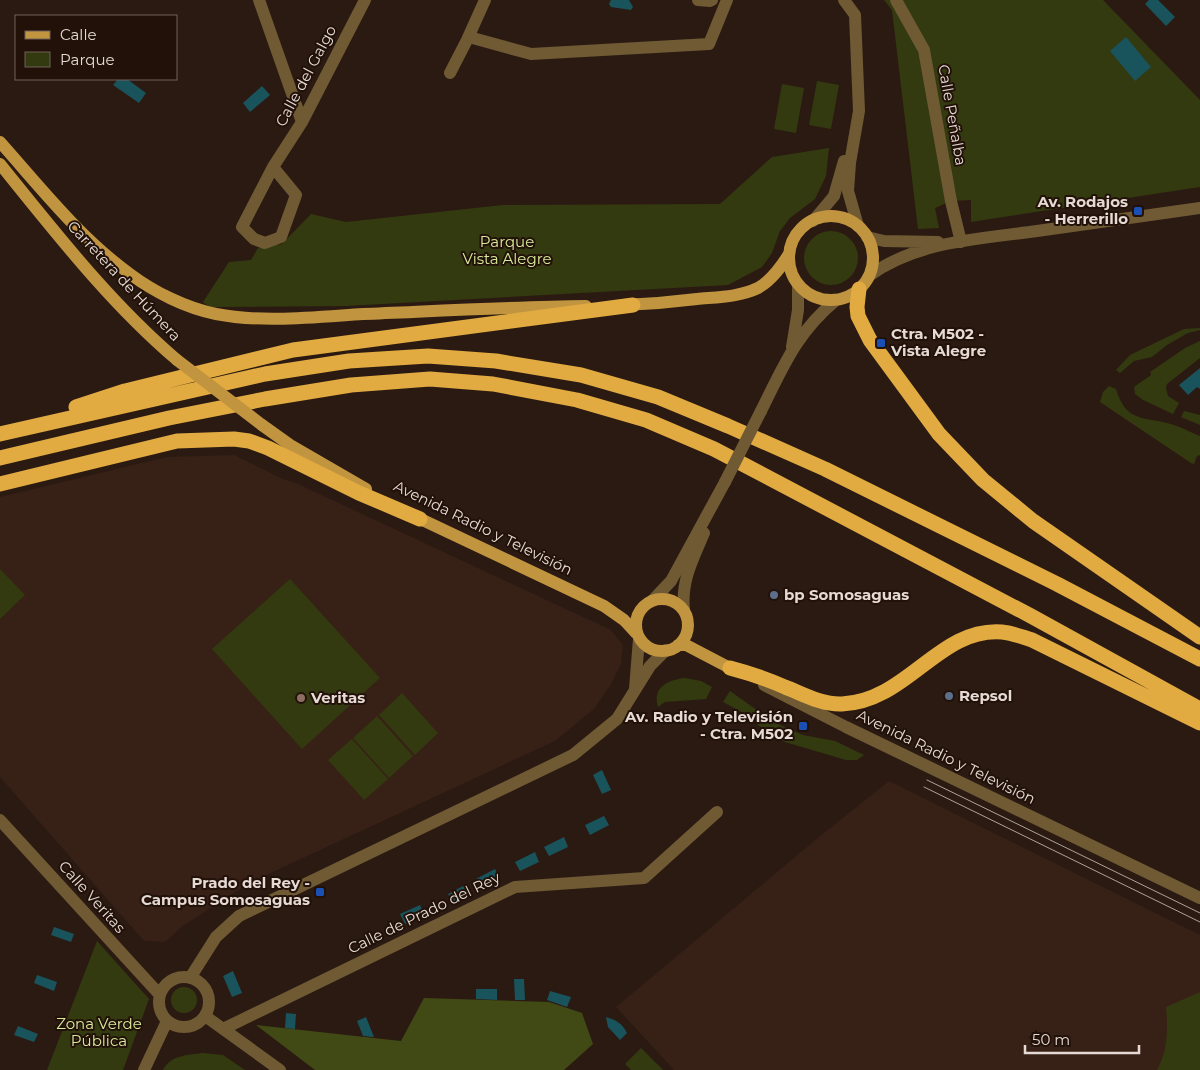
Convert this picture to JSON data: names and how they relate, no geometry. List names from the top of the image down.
{
  "streets": {
    "main road": ["Carretera de Húmera", "Avenida Radio y Televisión"],
    "street": [
      "Calle del Galgo",
      "Calle Peñalba",
      "Calle Veritas",
      "Calle de Prado del Rey"
    ]
  },
  "crossings": [
    ["Carretera de Húmera", "Avenida Radio y Televisión"]
  ],
  "parks": ["Parque Vista Alegre", "Zona Verde Pública"],
  "places": {
    "transit": [
      "Av. Rodajos - Herrerillo",
      "Ctra. M502 - Vista Alegre",
      "Av. Radio y Televisión - Ctra. M502",
      "Prado del Rey - Campus Somosaguas"
    ],
    "other": ["bp Somosaguas", "Repsol", "Veritas"]
  },
  "legend": ["Calle", "Parque"],
  "scale_bar": "50 m"
}
